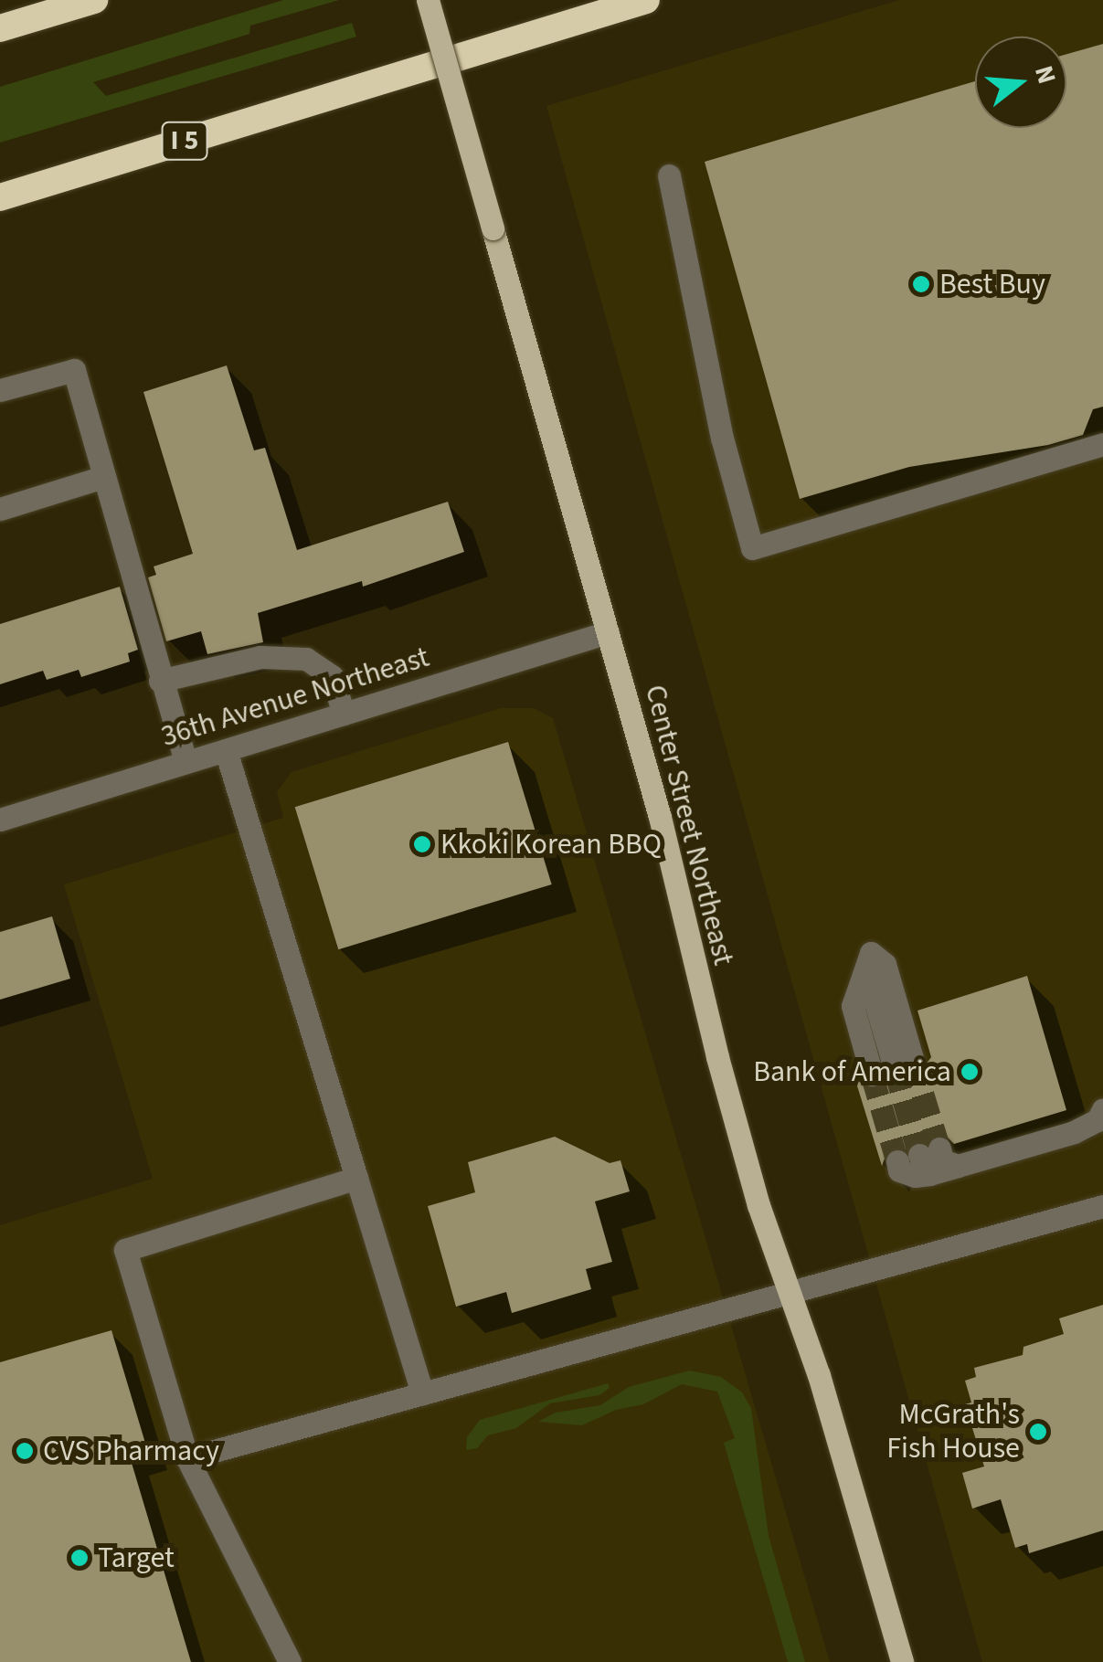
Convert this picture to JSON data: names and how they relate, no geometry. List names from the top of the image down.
{
  "streets": {
    "highway": ["I 5"],
    "main road": ["Center Street Northeast"],
    "street": ["36th Avenue Northeast"]
  },
  "crossings": [
    ["36th Avenue Northeast", "Center Street Northeast"]
  ],
  "places": [
    "Best Buy",
    "Kkoki Korean BBQ",
    "Bank of America",
    "McGrath's Fish House",
    "CVS Pharmacy",
    "Target"
  ],
  "north": "right"
}
